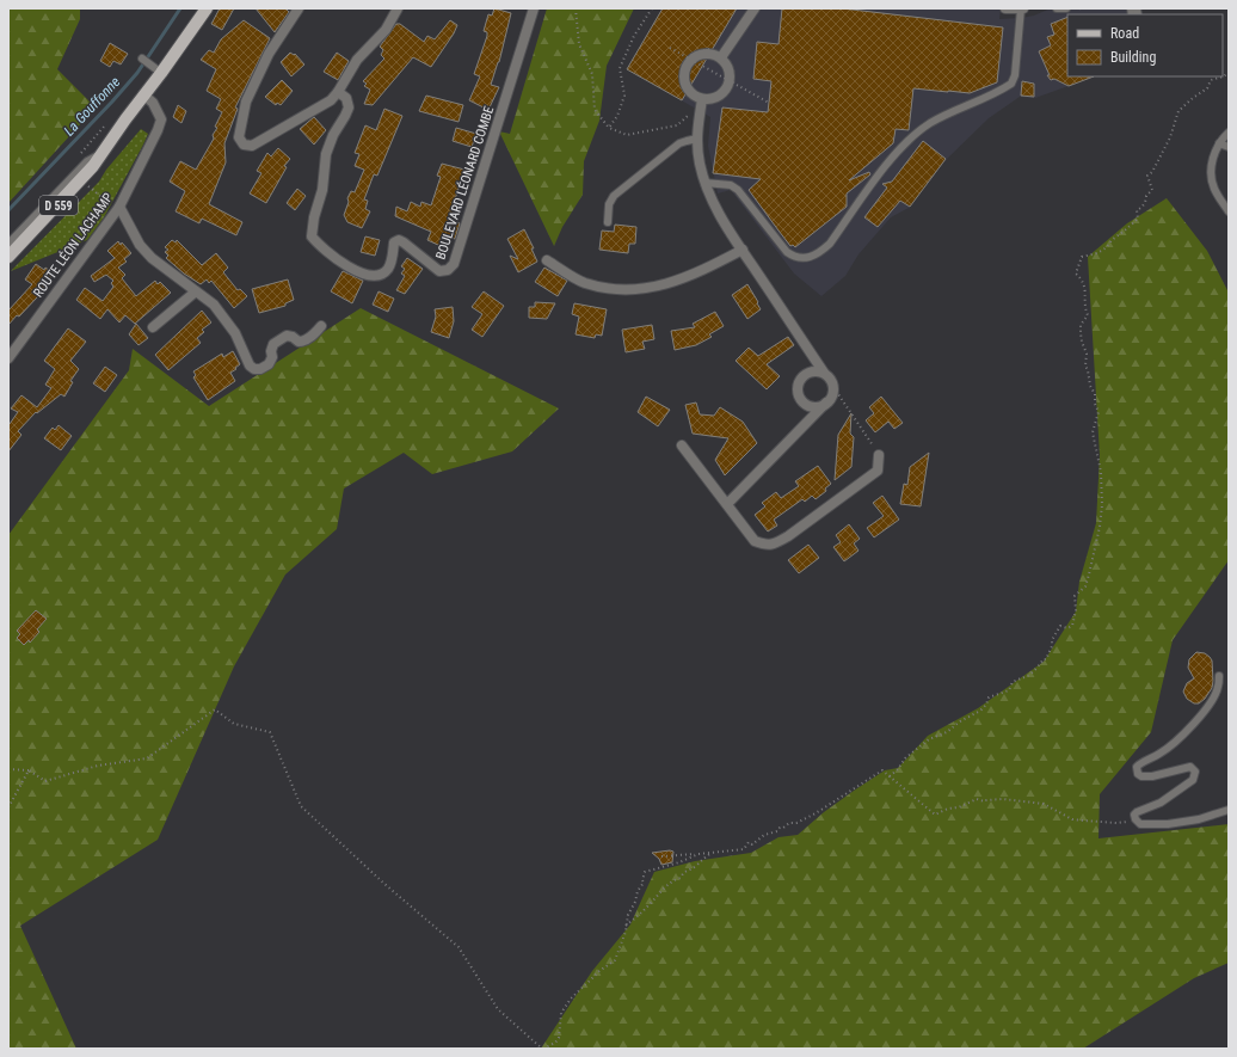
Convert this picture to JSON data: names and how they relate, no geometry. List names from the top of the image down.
{
  "streets": {
    "main road": ["D 559"],
    "street": ["BOULEVARD LÉONARD COMBE", "ROUTE LÉON LACHAMP"]
  },
  "crossings": [
    ["D 559", "ROUTE LÉON LACHAMP"]
  ],
  "water": ["La Gouffonne"],
  "legend": ["Road", "Building"]
}
